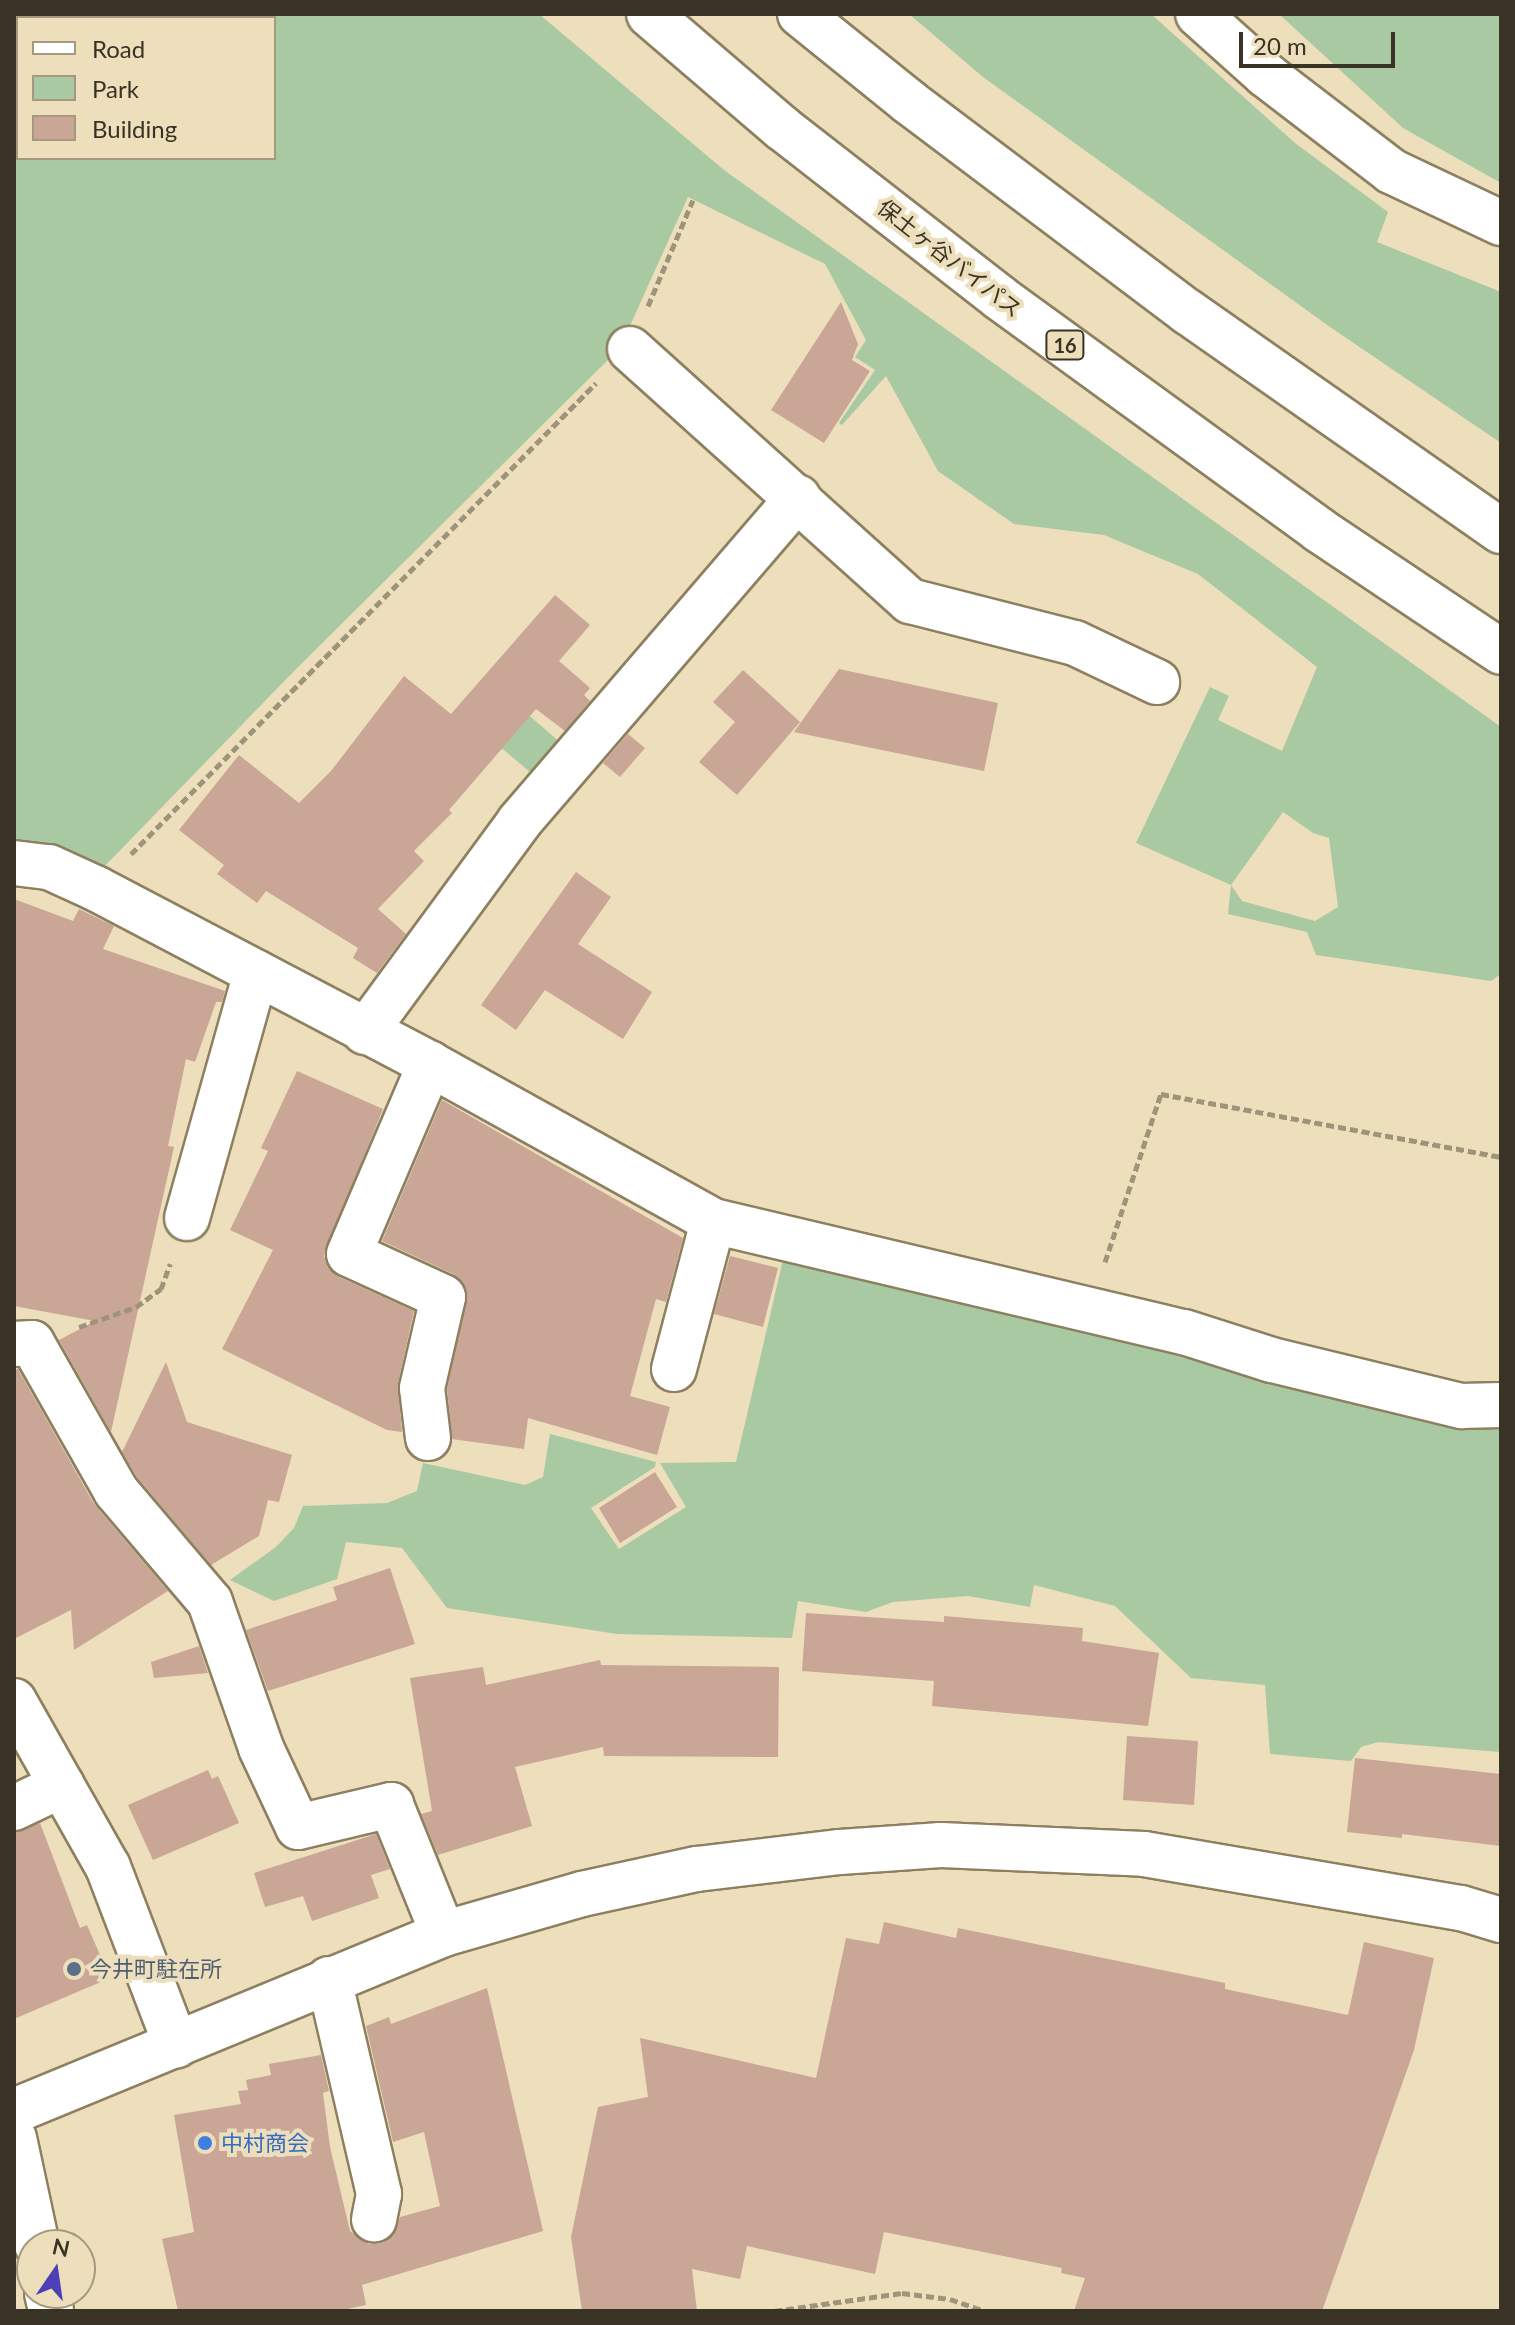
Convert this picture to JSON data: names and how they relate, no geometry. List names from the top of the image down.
{
  "streets": {
    "main road": ["保土ヶ谷バイパス", "16"]
  },
  "places": ["今井町駐在所", "中村商会"],
  "legend": ["Road", "Park", "Building"],
  "scale_bar": "20 m",
  "north": "top"
}
